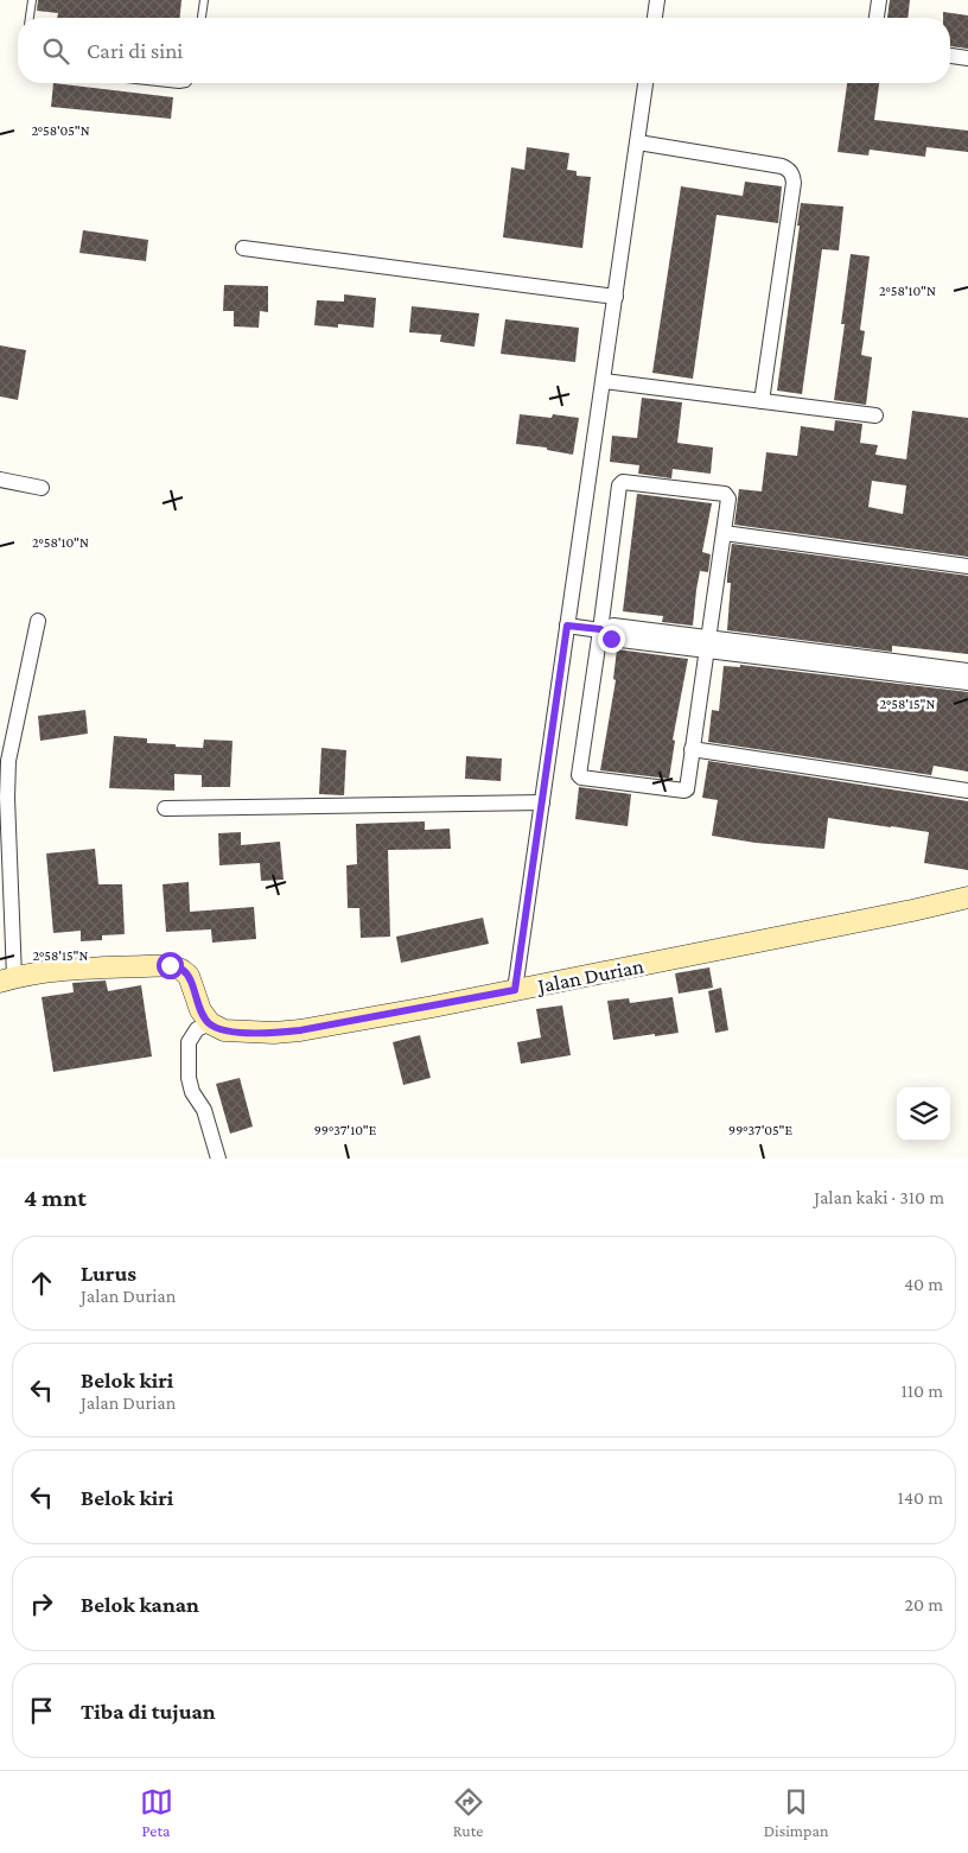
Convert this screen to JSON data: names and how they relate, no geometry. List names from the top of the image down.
{
  "streets": {
    "street": ["Jalan Durian"]
  },
  "page": {
    "search": "Cari di sini",
    "heading": ["4 mnt", "Jalan kaki · 310 m"],
    "list": [
      ["Lurus", "Jalan Durian", "40 m"],
      ["Belok kiri", "Jalan Durian", "110 m"],
      ["Belok kiri", "140 m"],
      ["Belok kanan", "20 m"],
      "Tiba di tujuan"
    ],
    "nav": ["Peta", "Rute", "Disimpan"]
  },
  "coordinates": [
    "2°58'05\"N",
    "2°58'10\"N",
    "2°58'15\"N",
    "99°37'10\"E",
    "99°37'05\"E"
  ]
}
